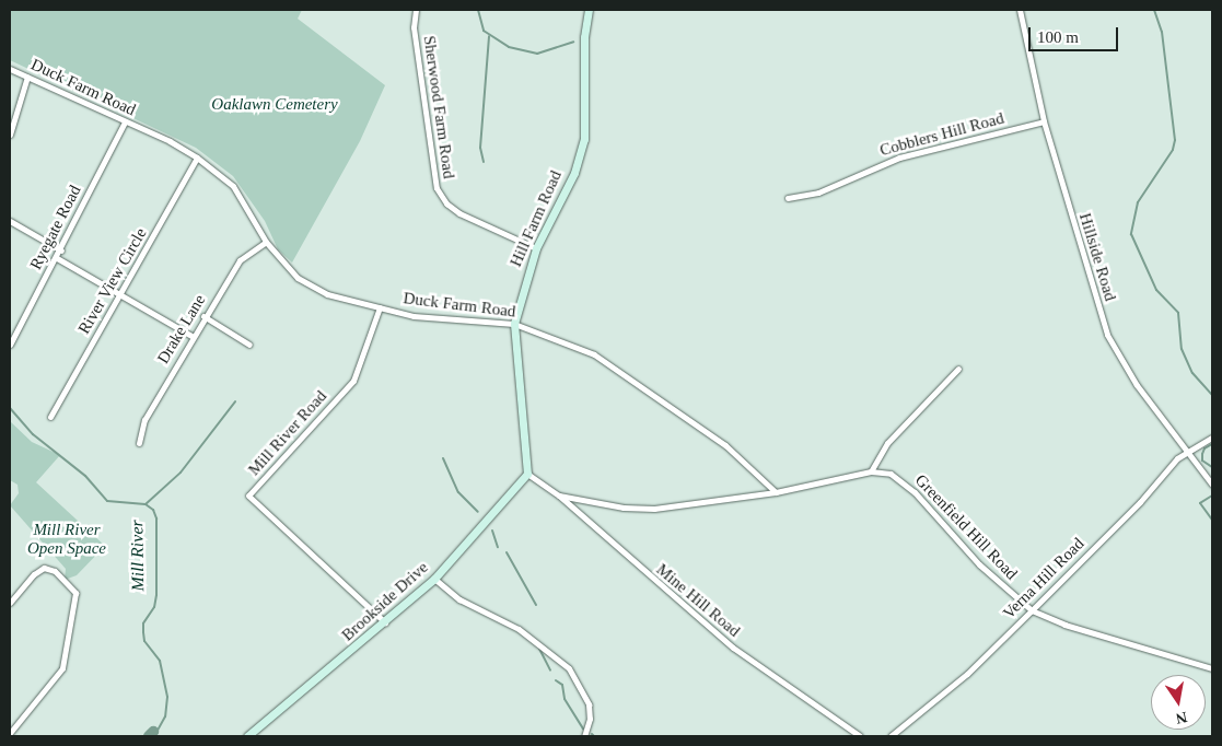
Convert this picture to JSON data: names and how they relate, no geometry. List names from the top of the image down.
{
  "streets": {
    "main road": ["Hill Farm Road", "Brookside Drive"],
    "street": [
      "Duck Farm Road",
      "Sherwood Farm Road",
      "Cobblers Hill Road",
      "Ryegate Road",
      "Hillside Road",
      "River View Circle",
      "Drake Lane",
      "Mill River Road",
      "Greenfield Hill Road",
      "Verna Hill Road",
      "Mine Hill Road"
    ]
  },
  "crossings": [
    ["Duck Farm Road", "Hill Farm Road"],
    ["Duck Farm Road", "Ryegate Road"],
    ["Duck Farm Road", "River View Circle"],
    ["Duck Farm Road", "Drake Lane"],
    ["Duck Farm Road", "Mill River Road"],
    ["Duck Farm Road", "Greenfield Hill Road"],
    ["Sherwood Farm Road", "Hill Farm Road"],
    ["Cobblers Hill Road", "Hillside Road"],
    ["Hill Farm Road", "Mine Hill Road"],
    ["Hill Farm Road", "Brookside Drive"],
    ["Hillside Road", "Verna Hill Road"],
    ["Mill River Road", "Brookside Drive"],
    ["Greenfield Hill Road", "Verna Hill Road"],
    ["Greenfield Hill Road", "Mine Hill Road"],
    ["Mine Hill Road", "Brookside Drive"]
  ],
  "water": ["Mill River"],
  "parks": ["Oaklawn Cemetery", "Mill River Open Space"],
  "scale_bar": "100 m",
  "north": "bottom"
}
